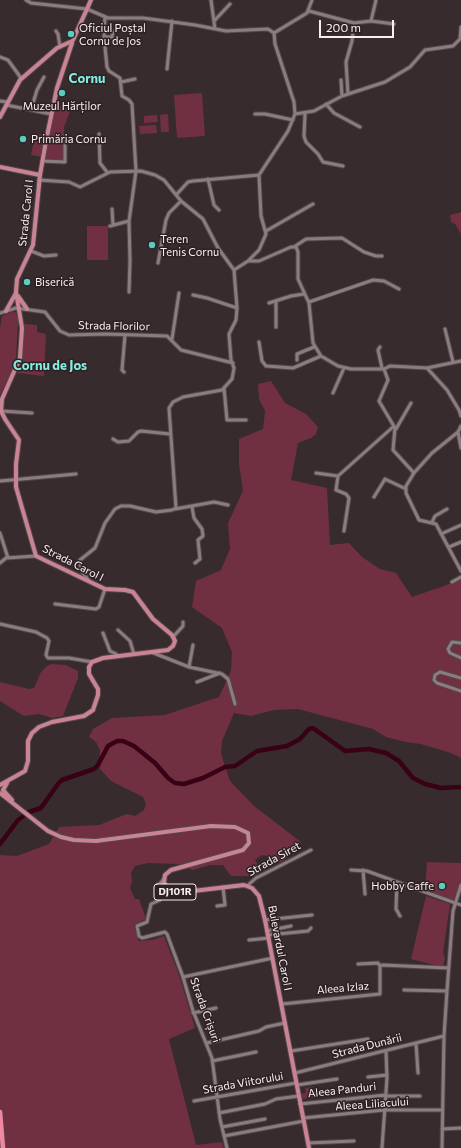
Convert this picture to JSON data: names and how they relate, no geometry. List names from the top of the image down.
{
  "streets": {
    "main road": ["Strada Carol I", "DJ101R", "Bulevardul Carol I"],
    "street": [
      "Strada Florilor",
      "Strada Siret",
      "Aleea Izlaz",
      "Strada Crișuri",
      "Strada Dunării",
      "Strada Viitorului",
      "Aleea Panduri",
      "Aleea Liliacului"
    ]
  },
  "crossings": [
    ["Strada Carol I", "Strada Florilor"],
    ["Strada Siret", "DJ101R"],
    ["Strada Siret", "Bulevardul Carol I"],
    ["DJ101R", "Bulevardul Carol I"],
    ["DJ101R", "Strada Crișuri"],
    ["Bulevardul Carol I", "Aleea Izlaz"],
    ["Bulevardul Carol I", "Strada Dunării"],
    ["Bulevardul Carol I", "Strada Viitorului"],
    ["Bulevardul Carol I", "Aleea Panduri"],
    ["Bulevardul Carol I", "Aleea Liliacului"],
    ["Strada Crișuri", "Strada Viitorului"],
    ["Strada Crișuri", "Aleea Liliacului"]
  ],
  "districts": ["Cornu", "Cornu de Jos"],
  "places": [
    "Oficiul Poștal Cornu de Jos",
    "Muzeul Hărților",
    "Primăria Cornu",
    "Teren Tenis Cornu",
    "Biserică",
    "Hobby Caffe"
  ],
  "scale_bar": "200 m"
}
